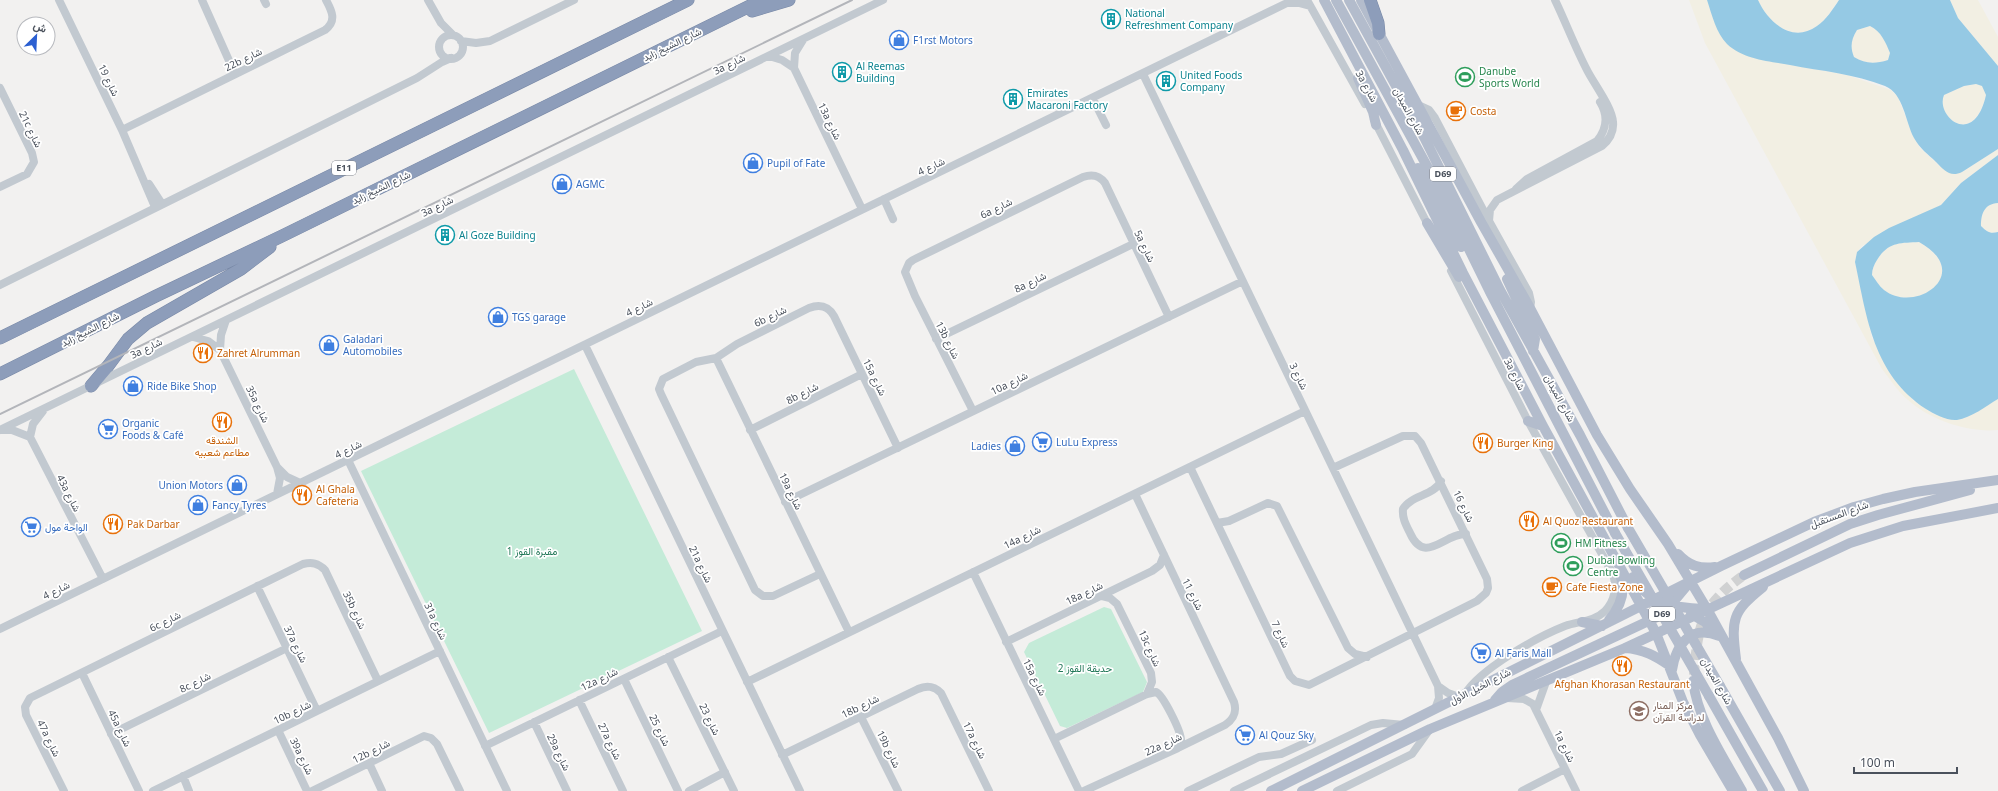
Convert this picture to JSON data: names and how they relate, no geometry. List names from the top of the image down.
{
  "streets": {
    "highway": ["شارع الشيخ زايد", "E11"],
    "main road": [
      "شارع الميدان",
      "D69",
      "شارع المستقبل",
      "شارع الخيل الأول"
    ],
    "street": [
      "22b شارع",
      "3a شارع",
      "شارع 19",
      "13a شارع",
      "21c شارع",
      "شارع 4",
      "6a شارع",
      "5a شارع",
      "8a شارع",
      "6b شارع",
      "13b شارع",
      "شارع 3",
      "15a شارع",
      "10a شارع",
      "8b شارع",
      "35a شارع",
      "19a شارع",
      "43a شارع",
      "شارع 16",
      "14a شارع",
      "21a شارع",
      "18a شارع",
      "شارع 11",
      "35b شارع",
      "6c شارع",
      "31a شارع",
      "شارع 7",
      "37a شارع",
      "13c شارع",
      "12a شارع",
      "8c شارع",
      "18b شارع",
      "10b شارع",
      "شارع 23",
      "45a شارع",
      "شارع 25",
      "47a شارع",
      "17a شارع",
      "27a شارع",
      "22a شارع",
      "1a شارع",
      "19b شارع",
      "12b شارع",
      "29a شارع",
      "39a شارع"
    ]
  },
  "crossings": [
    ["22b شارع", "شارع 19"],
    ["3a شارع", "شارع 4"],
    ["3a شارع", "شارع الخيل الأول"],
    ["13a شارع", "شارع 4"],
    ["شارع 4", "شارع 3"],
    ["شارع 4", "35a شارع"],
    ["شارع 4", "43a شارع"],
    ["شارع 4", "21a شارع"],
    ["شارع 4", "31a شارع"],
    ["6a شارع", "5a شارع"],
    ["6a شارع", "13b شارع"],
    ["5a شارع", "8a شارع"],
    ["5a شارع", "10a شارع"],
    ["8a شارع", "13b شارع"],
    ["6b شارع", "15a شارع"],
    ["6b شارع", "19a شارع"],
    ["13b شارع", "10a شارع"],
    ["شارع 3", "10a شارع"],
    ["شارع 3", "شارع 16"],
    ["شارع 3", "14a شارع"],
    ["شارع 3", "شارع 7"],
    ["15a شارع", "10a شارع"],
    ["15a شارع", "8b شارع"],
    ["15a شارع", "14a شارع"],
    ["15a شارع", "18a شارع"],
    ["10a شارع", "19a شارع"],
    ["8b شارع", "19a شارع"],
    ["19a شارع", "14a شارع"],
    ["شارع 16", "شارع 7"],
    ["شارع المستقبل", "شارع الخيل الأول"],
    ["14a شارع", "21a شارع"],
    ["14a شارع", "شارع 11"],
    ["14a شارع", "شارع 7"],
    ["21a شارع", "12a شارع"],
    ["21a شارع", "18b شارع"],
    ["18a شارع", "شارع 11"],
    ["18a شارع", "13c شارع"],
    ["شارع 11", "22a شارع"],
    ["35b شارع", "6c شارع"],
    ["35b شارع", "10b شارع"],
    ["6c شارع", "37a شارع"],
    ["6c شارع", "45a شارع"],
    ["6c شارع", "47a شارع"],
    ["31a شارع", "12a شارع"],
    ["31a شارع", "10b شارع"],
    ["37a شارع", "8c شارع"],
    ["37a شارع", "10b شارع"],
    ["12a شارع", "شارع 23"],
    ["12a شارع", "شارع 25"],
    ["12a شارع", "27a شارع"],
    ["12a شارع", "29a شارع"],
    ["8c شارع", "45a شارع"],
    ["18b شارع", "17a شارع"],
    ["18b شارع", "19b شارع"],
    ["10b شارع", "39a شارع"]
  ],
  "parks": ["مقبرة القوز 1", "حديقة القوز 2"],
  "places": {
    "building": [
      "National Refreshment Company",
      "Al Reemas Building",
      "United Foods Company",
      "Emirates Macaroni Factory",
      "Al Goze Building"
    ],
    "shop": [
      "F1rst Motors",
      "Pupil of Fate",
      "AGMC",
      "TGS garage",
      "Galadari Automobiles",
      "Ride Bike Shop",
      "Ladies",
      "Union Motors",
      "Fancy Tyres"
    ],
    "sports": ["Danube Sports World", "HM Fitness", "Dubai Bowling Centre"],
    "cafe": ["Costa", "Cafe Fiesta Zone"],
    "restaurant": [
      "Zahret Alrumman",
      "الشندقه مطاعم شعبيه",
      "Burger King",
      "Al Ghala Cafeteria",
      "Al Quoz Restaurant",
      "Pak Darbar",
      "Afghan Khorasan Restaurant"
    ],
    "supermarket": [
      "Organic Foods & Café",
      "LuLu Express",
      "الواحة مول",
      "Al Faris Mall",
      "Al Qouz Sky"
    ],
    "school or university": ["مركز المنار لدراسة القرآن"]
  },
  "scale_bar": "100 m",
  "north": "top right"
}
